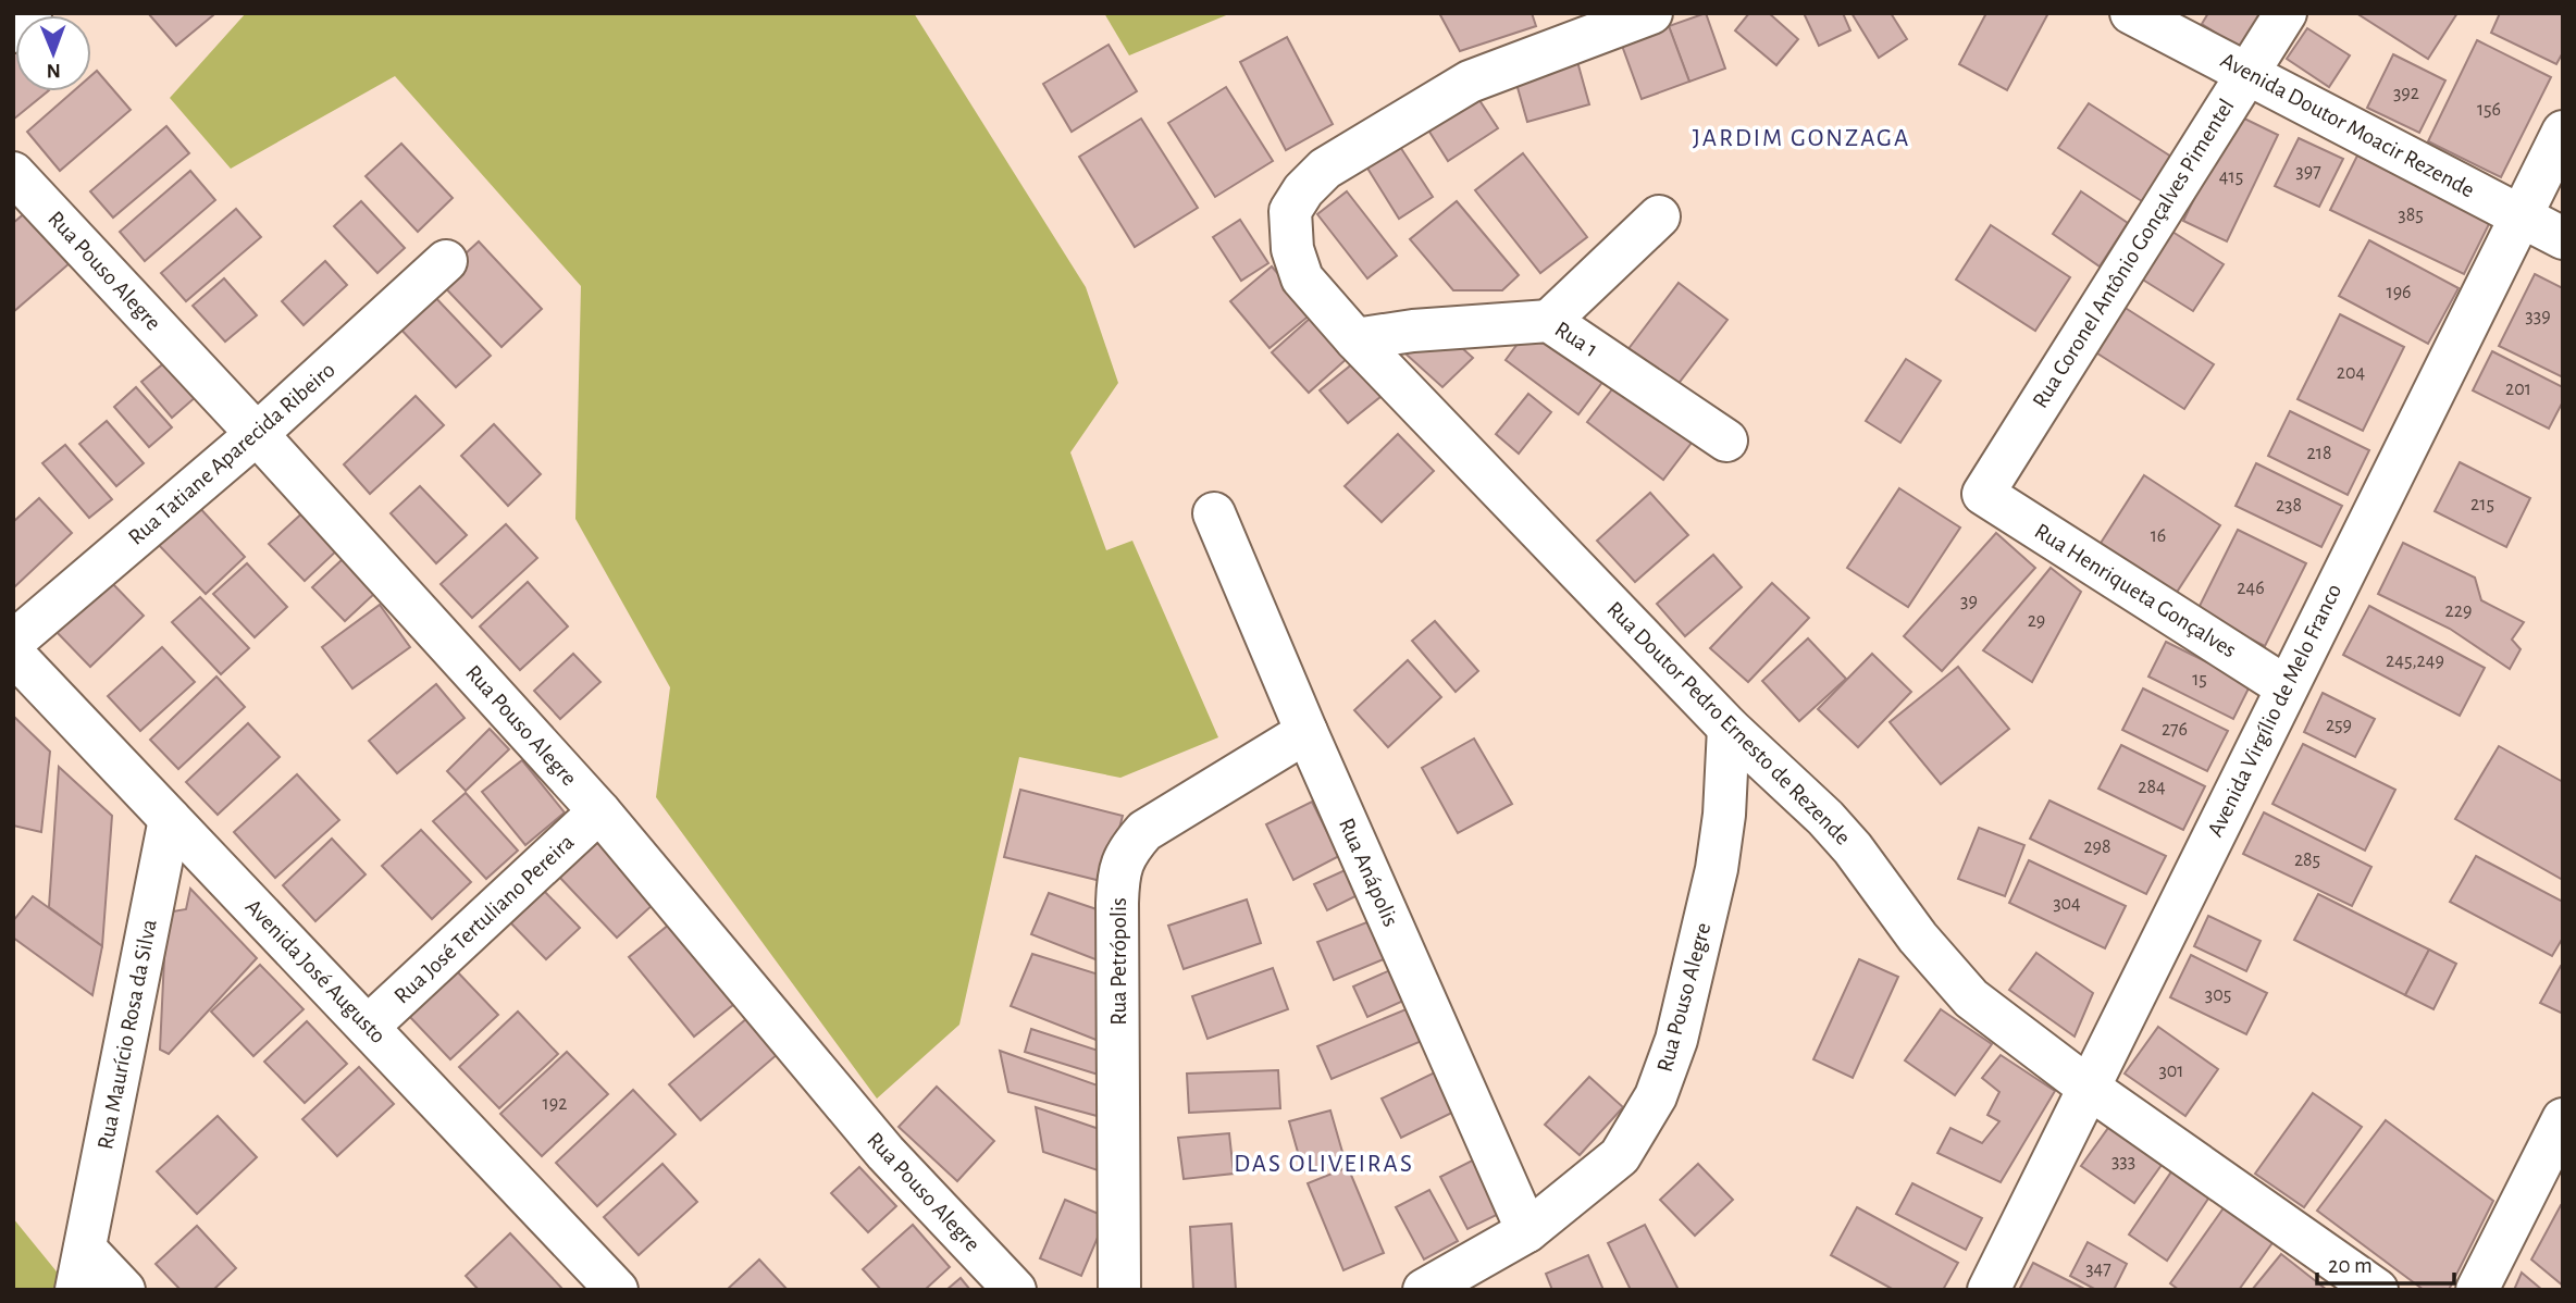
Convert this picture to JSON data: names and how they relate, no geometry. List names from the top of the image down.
{
  "streets": {
    "street": [
      "Avenida Doutor Moacir Rezende",
      "Rua Coronel Antônio Gonçalves Pimentel",
      "Rua Pouso Alegre",
      "Rua 1",
      "Rua Tatiane Aparecida Ribeiro",
      "Rua Henriqueta Gonçalves",
      "Avenida Virgílio de Melo Franco",
      "Rua Doutor Pedro Ernesto de Rezende",
      "Rua Anápolis",
      "Rua José Tertuliano Pereira",
      "Rua Petrópolis",
      "Avenida José Augusto",
      "Rua Maurício Rosa da Silva"
    ]
  },
  "crossings": [
    ["Avenida Doutor Moacir Rezende", "Rua Coronel Antônio Gonçalves Pimentel"],
    ["Avenida Doutor Moacir Rezende", "Avenida Virgílio de Melo Franco"],
    ["Rua Coronel Antônio Gonçalves Pimentel", "Rua Henriqueta Gonçalves"],
    ["Rua Pouso Alegre", "Rua Tatiane Aparecida Ribeiro"],
    ["Rua Pouso Alegre", "Rua Doutor Pedro Ernesto de Rezende"],
    ["Rua Pouso Alegre", "Rua Anápolis"],
    ["Rua Pouso Alegre", "Rua José Tertuliano Pereira"],
    ["Rua 1", "Rua Doutor Pedro Ernesto de Rezende"],
    ["Rua Henriqueta Gonçalves", "Avenida Virgílio de Melo Franco"],
    ["Avenida Virgílio de Melo Franco", "Rua Doutor Pedro Ernesto de Rezende"],
    ["Rua Anápolis", "Rua Petrópolis"],
    ["Rua José Tertuliano Pereira", "Avenida José Augusto"],
    ["Avenida José Augusto", "Rua Maurício Rosa da Silva"]
  ],
  "districts": ["JARDIM GONZAGA", "DAS OLIVEIRAS"],
  "house_numbers": [
    "392",
    "156",
    "397",
    "415",
    "385",
    "196",
    "339",
    "204",
    "201",
    "218",
    "215",
    "238",
    "16",
    "246",
    "39",
    "229",
    "29",
    "245,249",
    "15",
    "259",
    "276",
    "284",
    "298",
    "285",
    "304",
    "305",
    "301",
    "192",
    "333",
    "347"
  ],
  "scale_bar": "20 m",
  "north": "bottom"
}
